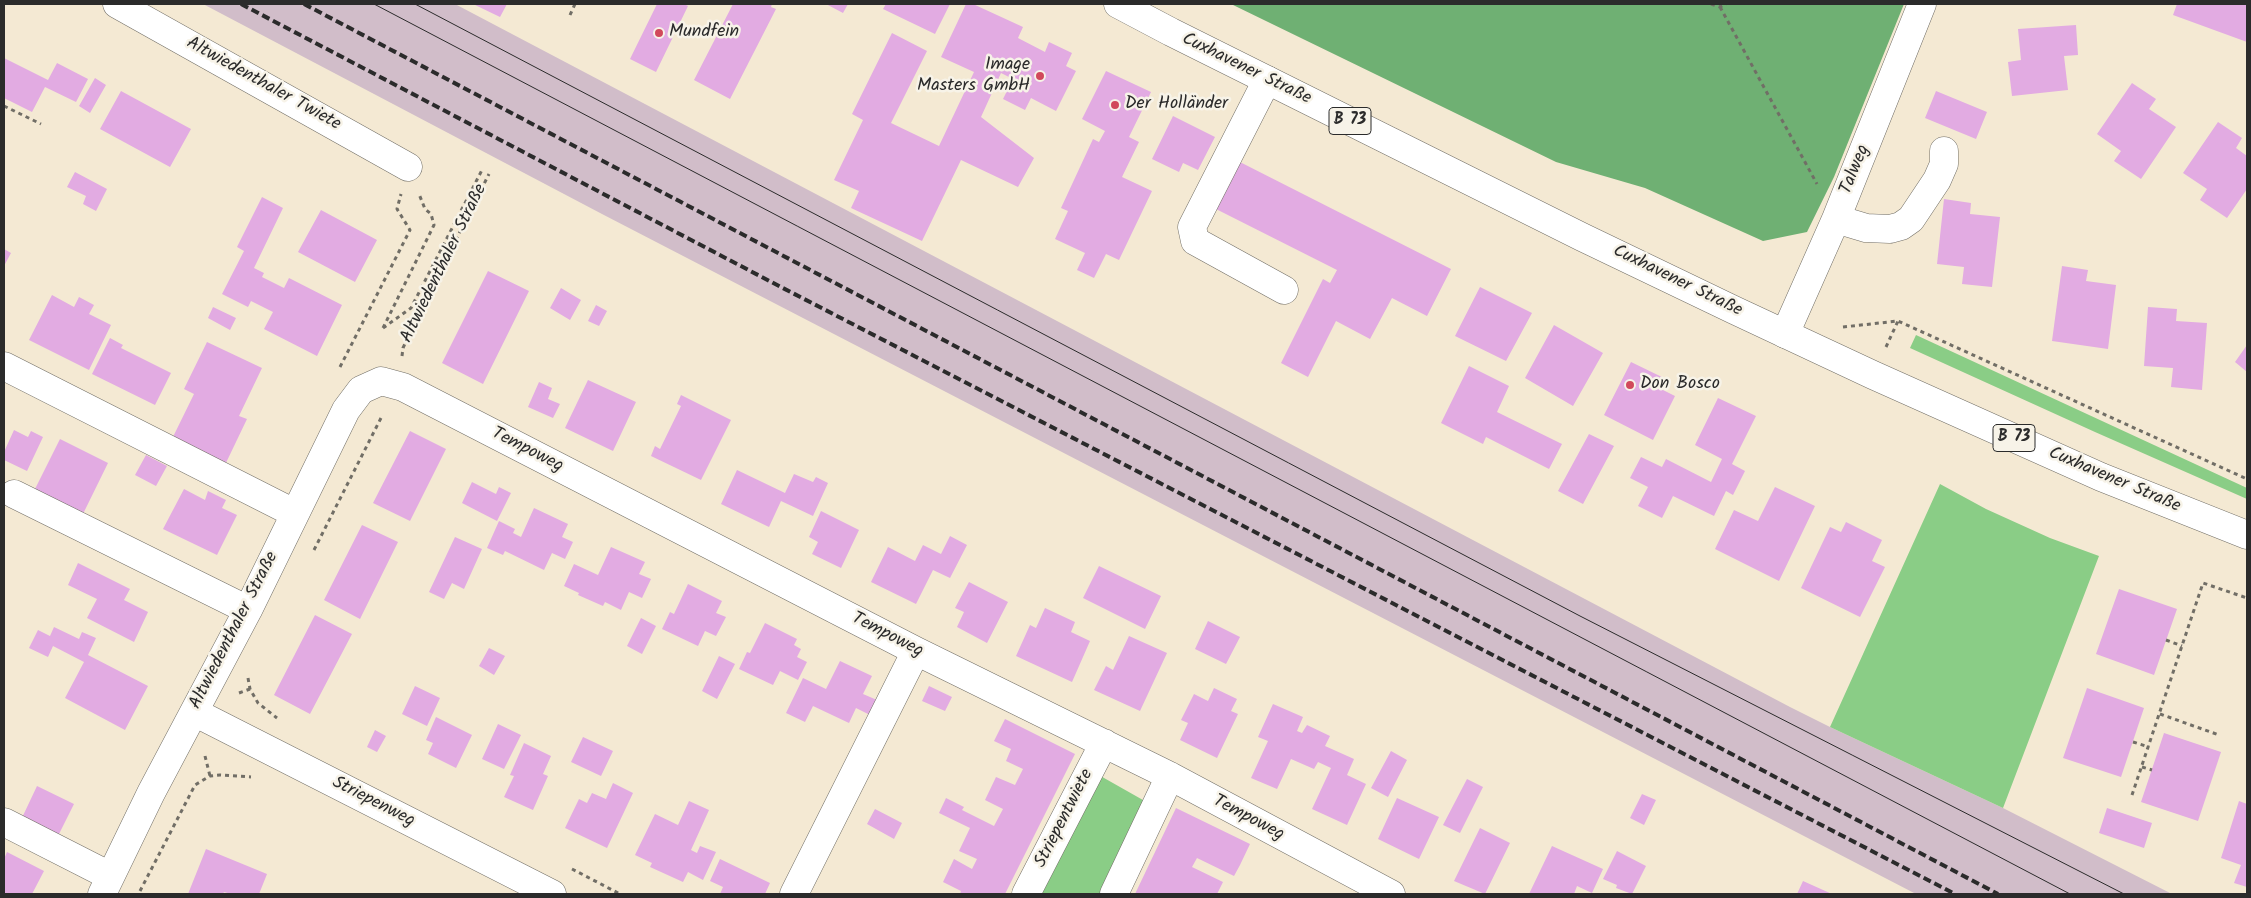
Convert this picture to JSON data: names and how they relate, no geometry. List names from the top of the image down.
{
  "streets": {
    "street": [
      "Cuxhavener Straße",
      "Altwiedenthaler Twiete",
      "B 73",
      "Talweg",
      "Altwiedenthaler Straße",
      "Tempoweg",
      "Striepenweg",
      "Striepentwiete"
    ]
  },
  "crossings": [
    ["Cuxhavener Straße", "Talweg"],
    ["Altwiedenthaler Twiete", "Altwiedenthaler Straße"],
    ["Altwiedenthaler Straße", "Tempoweg"],
    ["Altwiedenthaler Straße", "Striepenweg"],
    ["Tempoweg", "Striepentwiete"]
  ],
  "places": [
    "Mundfein",
    "Image Masters GmbH",
    "Der Holländer",
    "Don Bosco"
  ]
}
